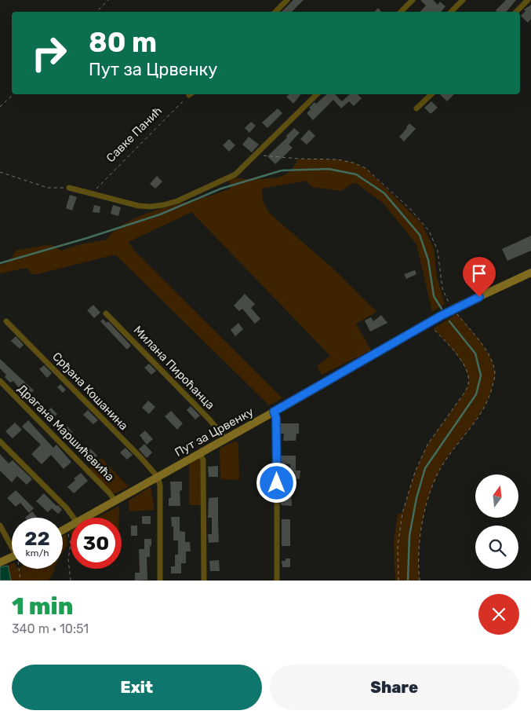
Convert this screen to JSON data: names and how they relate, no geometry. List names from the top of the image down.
{
  "streets": {
    "street": [
      "Милана Пироћанца",
      "Срђана Кошанина",
      "Пут за Црвенку",
      "Драгана Маршићевића"
    ],
    "path": ["Савке Панић"]
  },
  "crossings": [
    ["Милана Пироћанца", "Пут за Црвенку"],
    ["Срђана Кошанина", "Пут за Црвенку"],
    ["Пут за Црвенку", "Драгана Маршићевића"]
  ],
  "north": "top",
  "page": {
    "turn": ["80 m", "Пут за Црвенку"],
    "speed": "22 km/h",
    "limit": "30",
    "heading": ["1 min", "340 m · 10:51"],
    "buttons": ["Exit", "Share"]
  }
}
